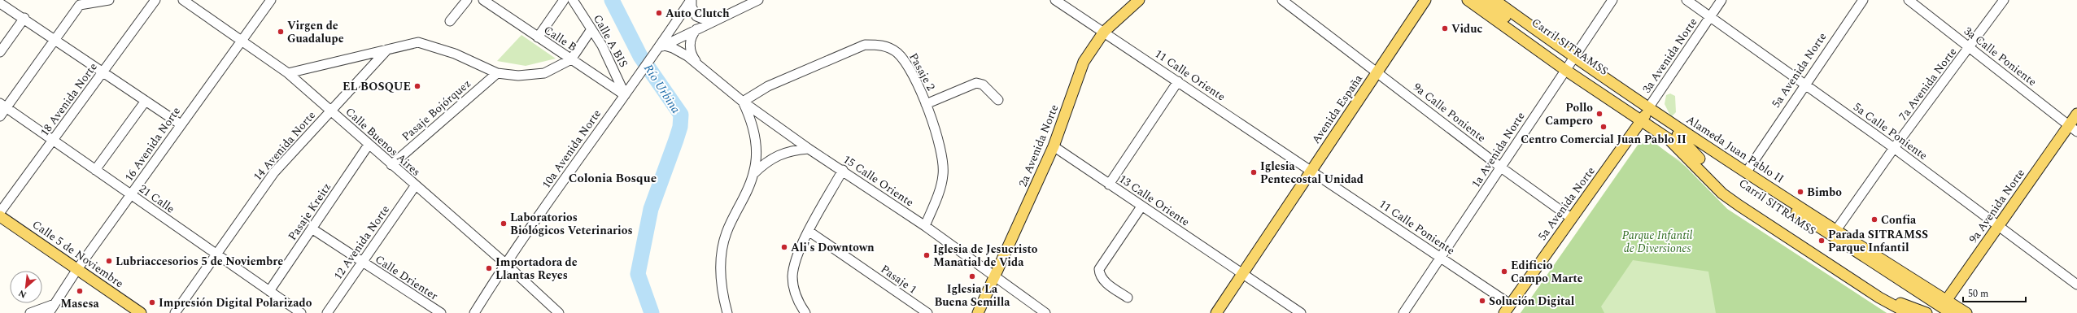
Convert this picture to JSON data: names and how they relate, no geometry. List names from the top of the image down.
{
  "streets": {
    "main road": [
      "Carril SITRAMSS",
      "5a Avenida Norte",
      "Avenida España",
      "2a Avenida Norte",
      "Alameda Juan Pablo II",
      "9a Avenida Norte",
      "Calle 5 de Noviembre"
    ],
    "street": [
      "Calle B",
      "Calle A BIS",
      "3a Avenida Norte",
      "3a Calle Poniente",
      "Pasaje 2",
      "11 Calle Oriente",
      "7a Avenida Norte",
      "18 Avenida Norte",
      "Pasaje Bojórquez",
      "9a Calle Poniente",
      "5a Calle Poniente",
      "Calle Buenos Aires",
      "16 Avenida Norte",
      "14 Avenida Norte",
      "10a Avenida Norte",
      "1a Avenida Norte",
      "15 Calle Oriente",
      "21 Calle",
      "13 Calle Oriente",
      "Pasaje Kreitz",
      "11 Calle Poniente",
      "12 Avenida Norte",
      "Calle Drienter",
      "Pasaje 1"
    ]
  },
  "crossings": [
    ["Calle B", "Calle A BIS"],
    ["Calle B", "10a Avenida Norte"],
    ["Calle A BIS", "10a Avenida Norte"],
    ["Carril SITRAMSS", "3a Avenida Norte"],
    ["Carril SITRAMSS", "5a Avenida Norte"],
    ["Carril SITRAMSS", "Alameda Juan Pablo II"],
    ["Carril SITRAMSS", "1a Avenida Norte"],
    ["Carril SITRAMSS", "9a Avenida Norte"],
    ["3a Avenida Norte", "5a Avenida Norte"],
    ["3a Avenida Norte", "5a Calle Poniente"],
    ["3a Avenida Norte", "Alameda Juan Pablo II"],
    ["3a Calle Poniente", "7a Avenida Norte"],
    ["3a Calle Poniente", "9a Avenida Norte"],
    ["5a Avenida Norte", "9a Calle Poniente"],
    ["5a Avenida Norte", "5a Calle Poniente"],
    ["5a Avenida Norte", "Alameda Juan Pablo II"],
    ["5a Avenida Norte", "11 Calle Poniente"],
    ["Pasaje 2", "15 Calle Oriente"],
    ["11 Calle Oriente", "Avenida España"],
    ["11 Calle Oriente", "2a Avenida Norte"],
    ["11 Calle Oriente", "11 Calle Poniente"],
    ["7a Avenida Norte", "5a Calle Poniente"],
    ["7a Avenida Norte", "Alameda Juan Pablo II"],
    ["18 Avenida Norte", "21 Calle"],
    ["Avenida España", "9a Calle Poniente"],
    ["Avenida España", "13 Calle Oriente"],
    ["Avenida España", "11 Calle Poniente"],
    ["Pasaje Bojórquez", "Calle Buenos Aires"],
    ["9a Calle Poniente", "1a Avenida Norte"],
    ["5a Calle Poniente", "9a Avenida Norte"],
    ["Calle Buenos Aires", "16 Avenida Norte"],
    ["Calle Buenos Aires", "14 Avenida Norte"],
    ["Calle Buenos Aires", "10a Avenida Norte"],
    ["Calle Buenos Aires", "Pasaje Kreitz"],
    ["Calle Buenos Aires", "12 Avenida Norte"],
    ["16 Avenida Norte", "21 Calle"],
    ["16 Avenida Norte", "Calle 5 de Noviembre"],
    ["14 Avenida Norte", "21 Calle"],
    ["2a Avenida Norte", "15 Calle Oriente"],
    ["2a Avenida Norte", "13 Calle Oriente"],
    ["10a Avenida Norte", "15 Calle Oriente"],
    ["Alameda Juan Pablo II", "1a Avenida Norte"],
    ["Alameda Juan Pablo II", "9a Avenida Norte"],
    ["1a Avenida Norte", "11 Calle Poniente"],
    ["21 Calle", "Pasaje Kreitz"],
    ["Pasaje Kreitz", "Calle Drienter"],
    ["12 Avenida Norte", "Calle Drienter"]
  ],
  "districts": ["Colonia Bosque"],
  "water": ["Río Urbina"],
  "parks": ["Parque Infantil de Diversiones"],
  "places": [
    "Auto Clutch",
    "Viduc",
    "Virgen de Guadalupe",
    "EL BOSQUE",
    "Pollo Campero",
    "Centro Comercial Juan Pablo II",
    "Iglesia Pentecostal Unidad",
    "Bimbo",
    "Confia",
    "Laboratorios Biológicos Veterinarios",
    "Parada SITRAMSS Parque Infantil",
    "Ali's Downtown",
    "Iglesia de Jesucristo Manatial de Vida",
    "Lubriaccesorios 5 de Noviembre",
    "Importadora de Llantas Reyes",
    "Edificio Campo Marte",
    "Iglesia La Buena Semilla",
    "Masesa",
    "Solución Digital",
    "Impresión Digital Polarizado"
  ],
  "scale_bar": "50 m",
  "north": "bottom left"
}
